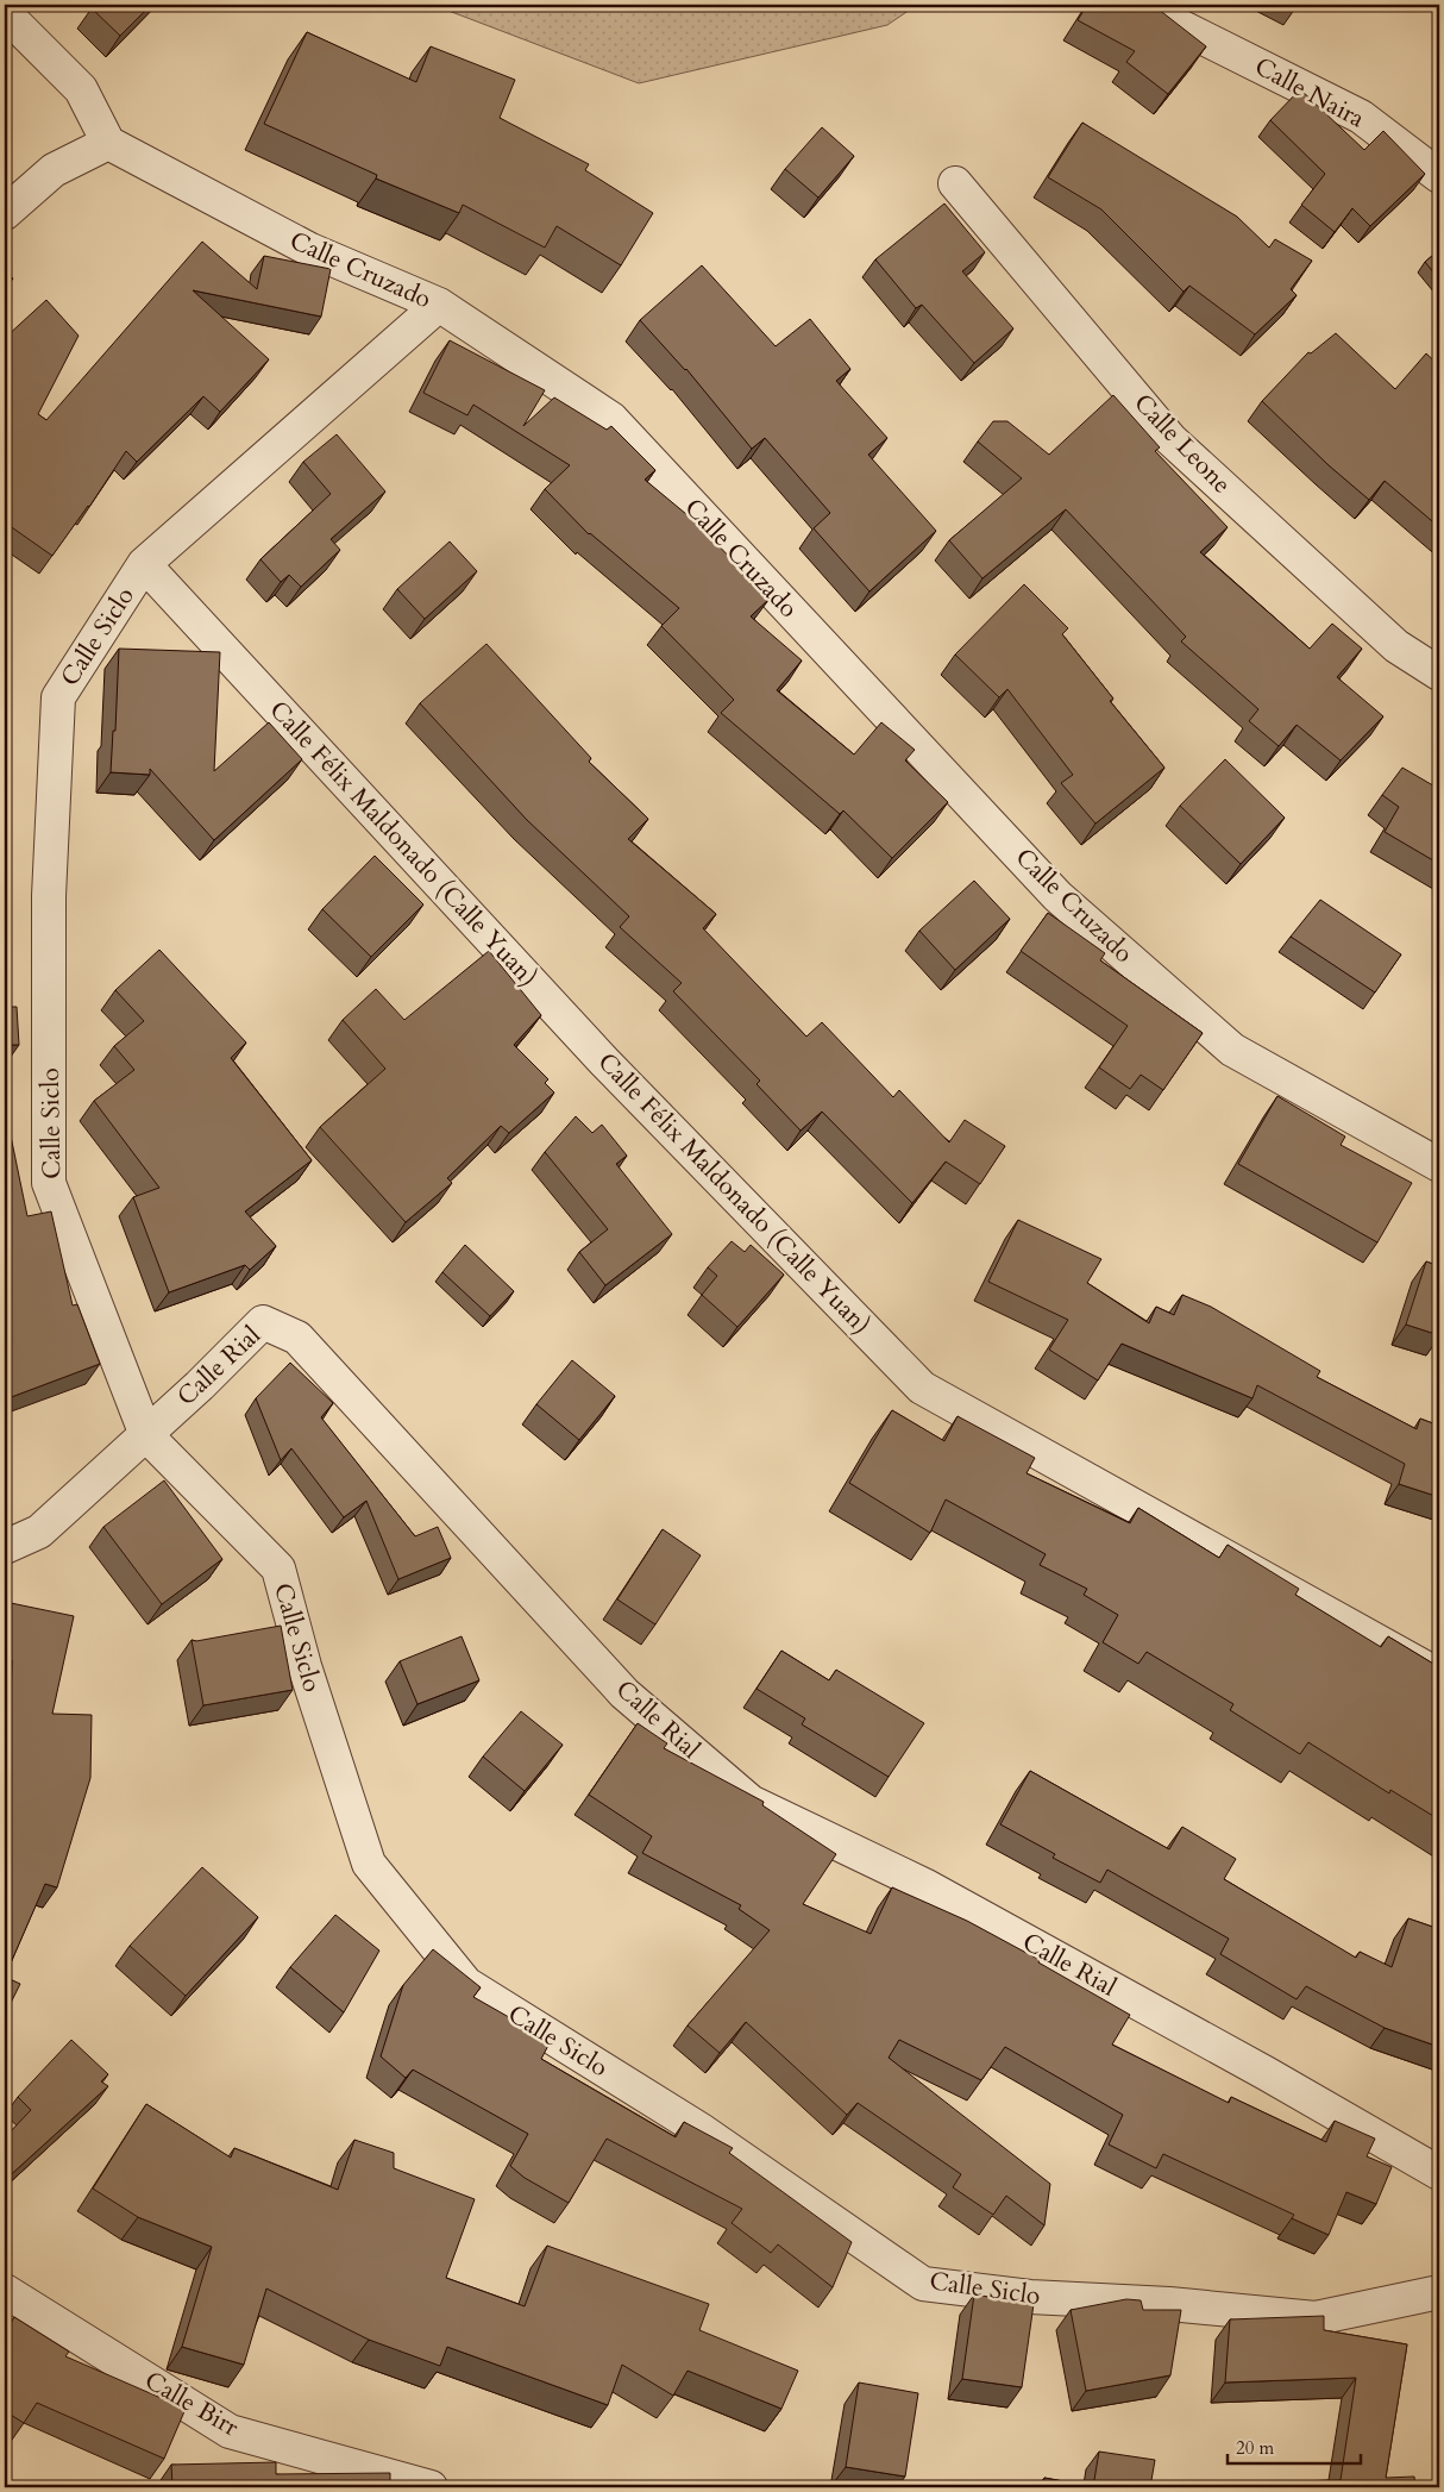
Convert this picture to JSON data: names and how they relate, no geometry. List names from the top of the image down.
{
  "streets": {
    "street": [
      "Calle Naira",
      "Calle Cruzado",
      "Calle Leone",
      "Calle Siclo",
      "Calle Félix Maldonado (Calle Yuan)",
      "Calle Rial",
      "Calle Birr"
    ]
  },
  "crossings": [
    ["Calle Cruzado", "Calle Siclo"],
    ["Calle Siclo", "Calle Félix Maldonado (Calle Yuan)"],
    ["Calle Siclo", "Calle Rial"]
  ],
  "scale_bar": "20 m"
}
